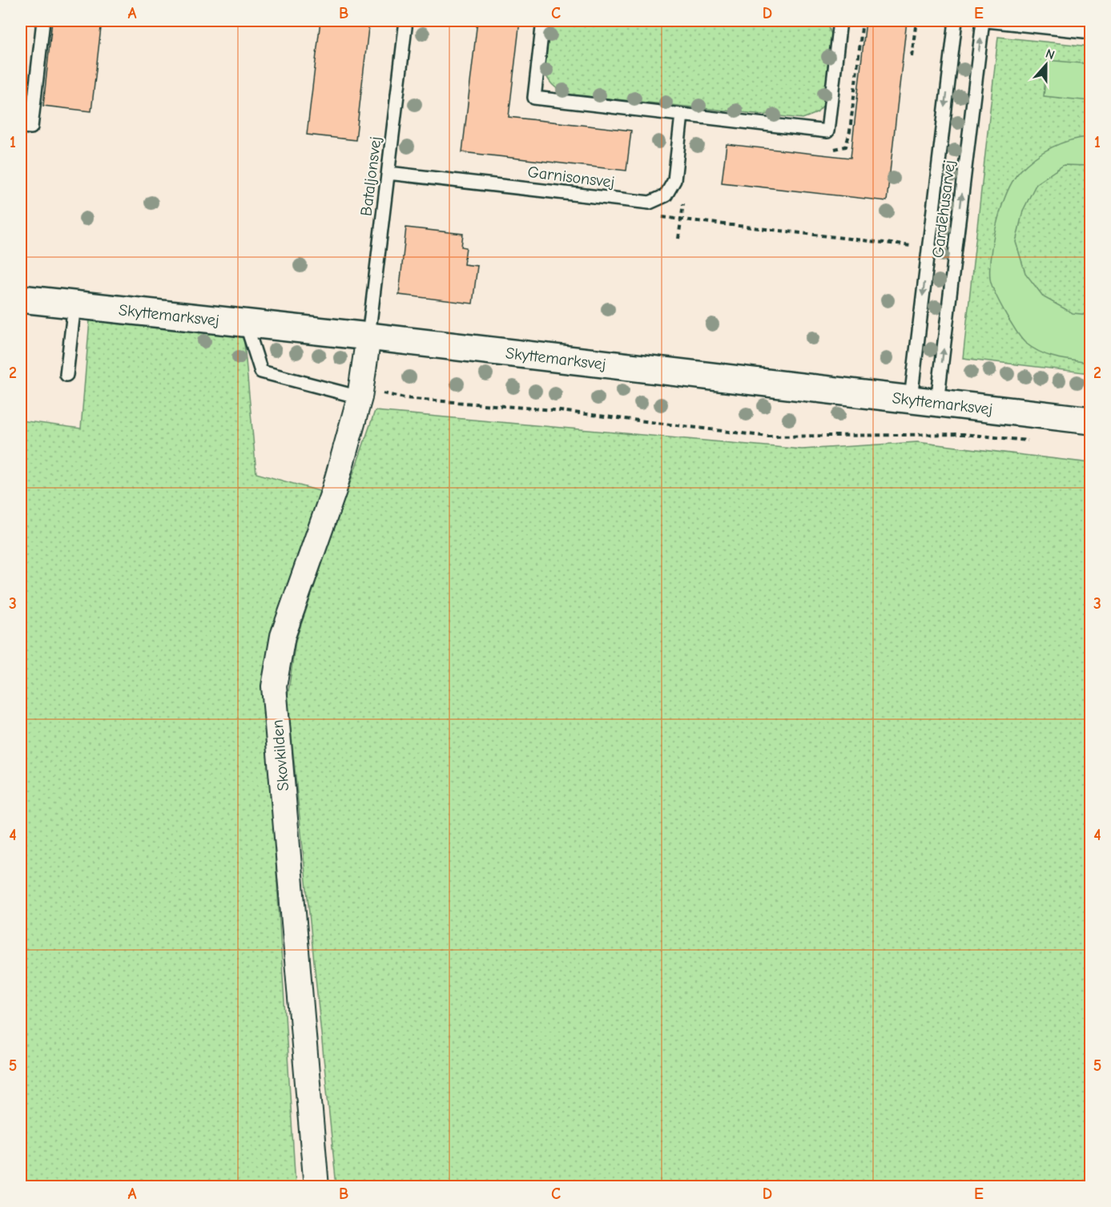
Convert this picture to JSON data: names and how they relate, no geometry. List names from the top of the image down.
{
  "streets": {
    "street": ["Skyttemarksvej", "Skovkilden"],
    "lane": ["Bataljonsvej", "Garnisonsvej", "Gardehusarvej"]
  },
  "crossings": [
    ["Bataljonsvej", "Garnisonsvej"],
    ["Bataljonsvej", "Skyttemarksvej"],
    ["Bataljonsvej", "Skovkilden"],
    ["Gardehusarvej", "Skyttemarksvej"],
    ["Skyttemarksvej", "Skovkilden"]
  ],
  "north": "top",
  "grid": {
    "columns": [
      "A",
      "B",
      "C",
      "D",
      "E"
    ],
    "rows": [
      "1",
      "2",
      "3",
      "4",
      "5"
    ]
  }
}
